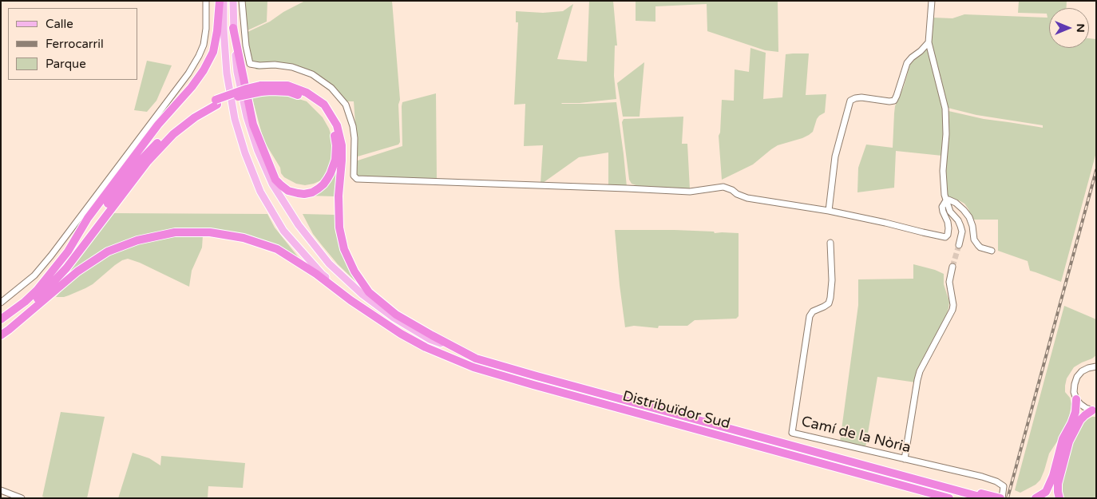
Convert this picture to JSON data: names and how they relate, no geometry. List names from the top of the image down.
{
  "streets": {
    "highway": ["Distribuïdor Sud"],
    "street": ["Camí de la Nòria"]
  },
  "legend": ["Calle", "Ferrocarril", "Parque"],
  "north": "right"
}
